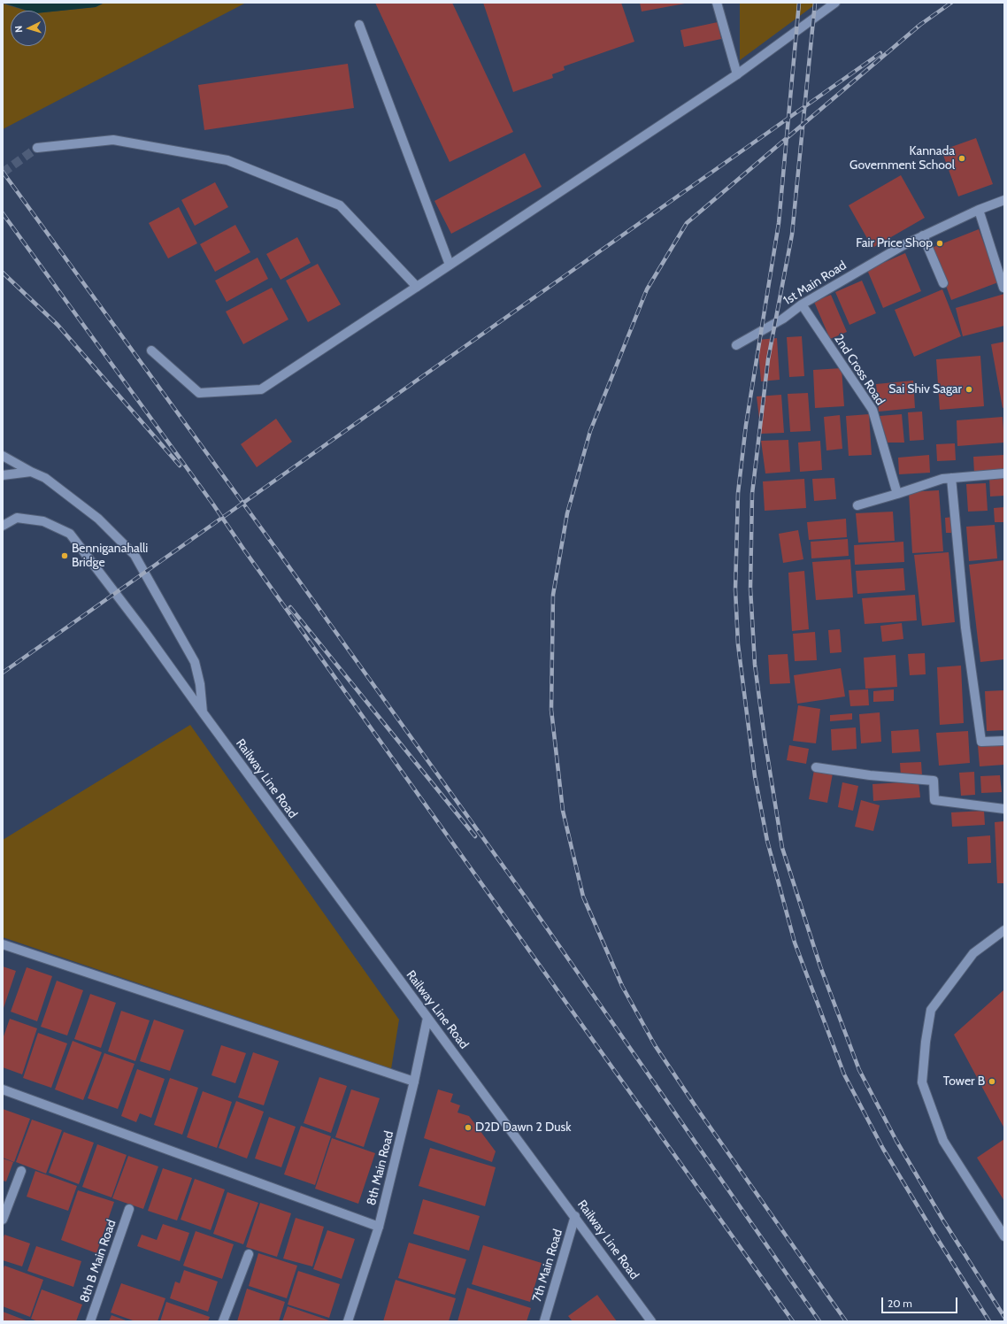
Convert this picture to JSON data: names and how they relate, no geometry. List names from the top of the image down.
{
  "streets": {
    "street": [
      "1st Main Road",
      "2nd Cross Road",
      "Railway Line Road",
      "8th Main Road",
      "8th B Main Road",
      "7th Main Road"
    ]
  },
  "crossings": [
    ["1st Main Road", "2nd Cross Road"],
    ["Railway Line Road", "8th Main Road"],
    ["Railway Line Road", "7th Main Road"]
  ],
  "places": [
    "Kannada Government School",
    "Fair Price Shop",
    "Sai Shiv Sagar",
    "Benniganahalli Bridge",
    "Tower B",
    "D2D Dawn 2 Dusk"
  ],
  "scale_bar": "20 m",
  "north": "left"
}
